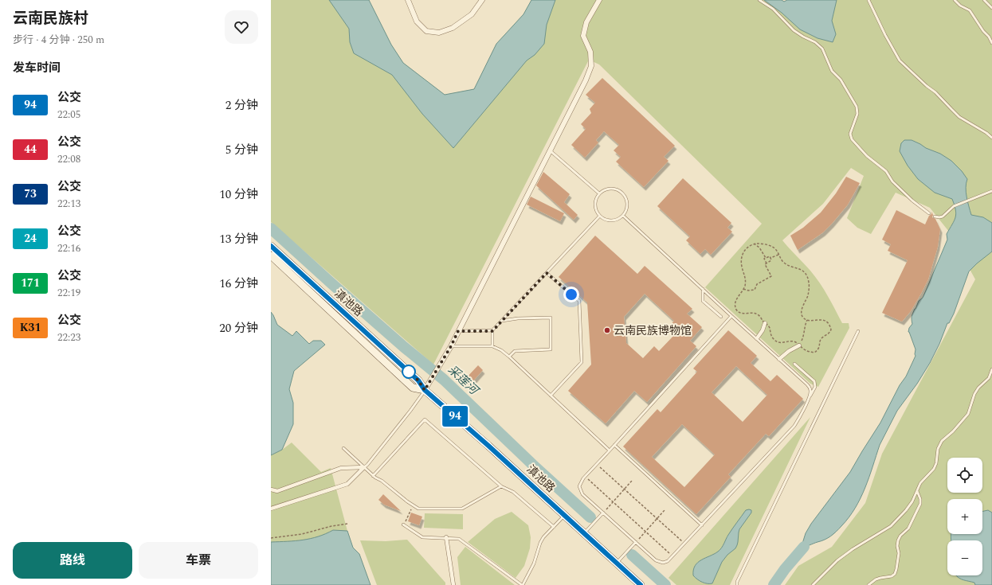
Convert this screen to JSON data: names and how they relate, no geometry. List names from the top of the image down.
{
  "streets": {
    "main road": ["滇池路"]
  },
  "water": ["采莲河"],
  "places": ["云南民族博物馆"],
  "lines": ["bus line 94"],
  "page": {
    "heading": [
      ["云南民族村", "步行 · 4 分钟 · 250 m"],
      "发车时间"
    ],
    "on_map": "94",
    "list": [
      {
        "mark": "94",
        "name": "公交",
        "note": "22:05",
        "value": "2 分钟"
      },
      {
        "mark": "44",
        "name": "公交",
        "note": "22:08",
        "value": "5 分钟"
      },
      {
        "mark": "73",
        "name": "公交",
        "note": "22:13",
        "value": "10 分钟"
      },
      {
        "mark": "24",
        "name": "公交",
        "note": "22:16",
        "value": "13 分钟"
      },
      {
        "mark": "171",
        "name": "公交",
        "note": "22:19",
        "value": "16 分钟"
      },
      {
        "mark": "K31",
        "name": "公交",
        "note": "22:23",
        "value": "20 分钟"
      }
    ],
    "map_buttons": ["+", "−"],
    "buttons": ["路线", "车票"]
  }
}
